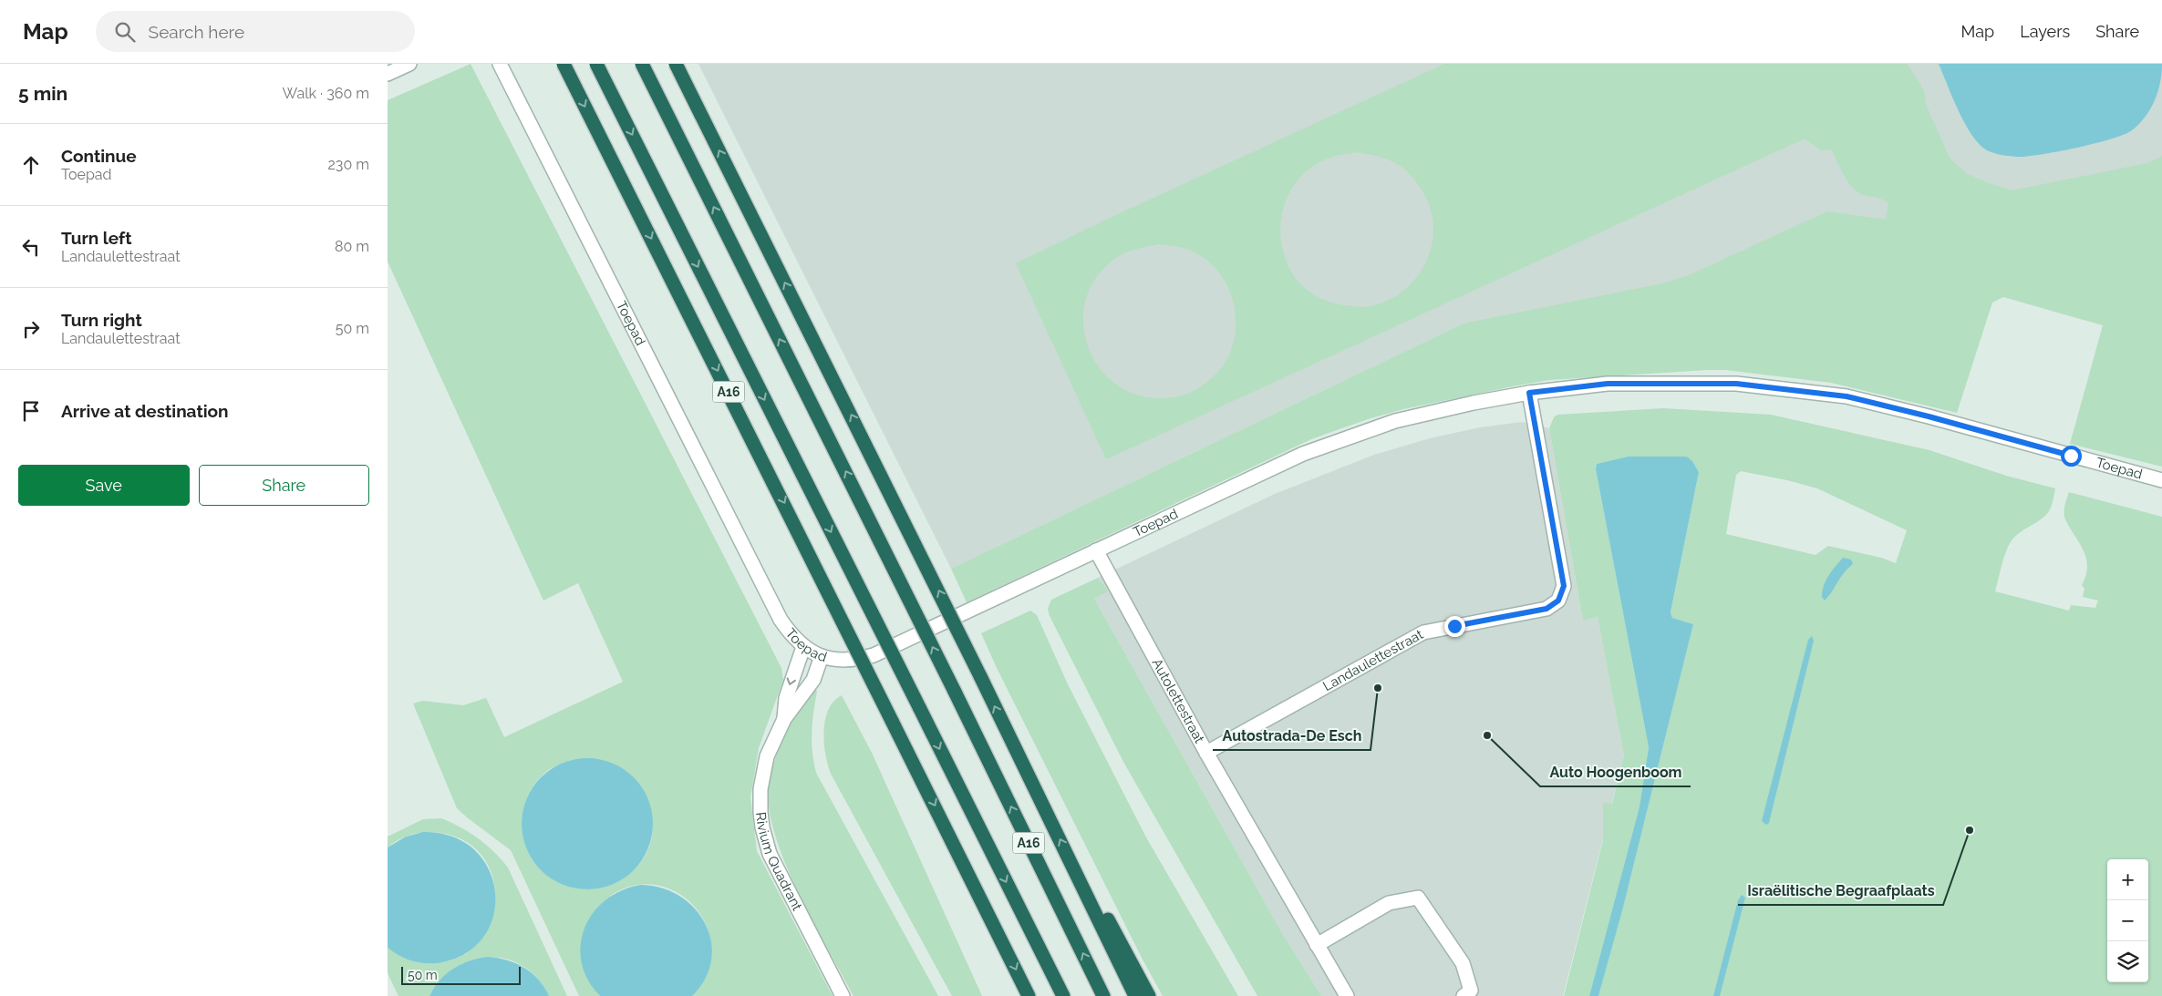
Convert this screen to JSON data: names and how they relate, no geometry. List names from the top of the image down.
{
  "streets": {
    "highway": ["A16"],
    "street": [
      "Toepad",
      "Landaulettestraat",
      "Autolettestraat",
      "Rivium Quadrant"
    ]
  },
  "crossings": [
    ["Toepad", "Landaulettestraat"],
    ["Toepad", "Autolettestraat"],
    ["Toepad", "Rivium Quadrant"],
    ["Landaulettestraat", "Autolettestraat"]
  ],
  "places": ["Autostrada-De Esch", "Auto Hoogenboom", "Israëlitische Begraafplaats"],
  "scale_bar": "50 m",
  "page": {
    "header": "Map",
    "search": "Search here",
    "nav": ["Map", "Layers", "Share"],
    "heading": ["5 min", "Walk · 360 m"],
    "list": [
      ["Continue", "Toepad", "230 m"],
      ["Turn left", "Landaulettestraat", "80 m"],
      ["Turn right", "Landaulettestraat", "50 m"],
      "Arrive at destination"
    ],
    "buttons": ["Save", "Share"],
    "map_buttons": ["+", "−"],
    "scale": "50 m"
  }
}
